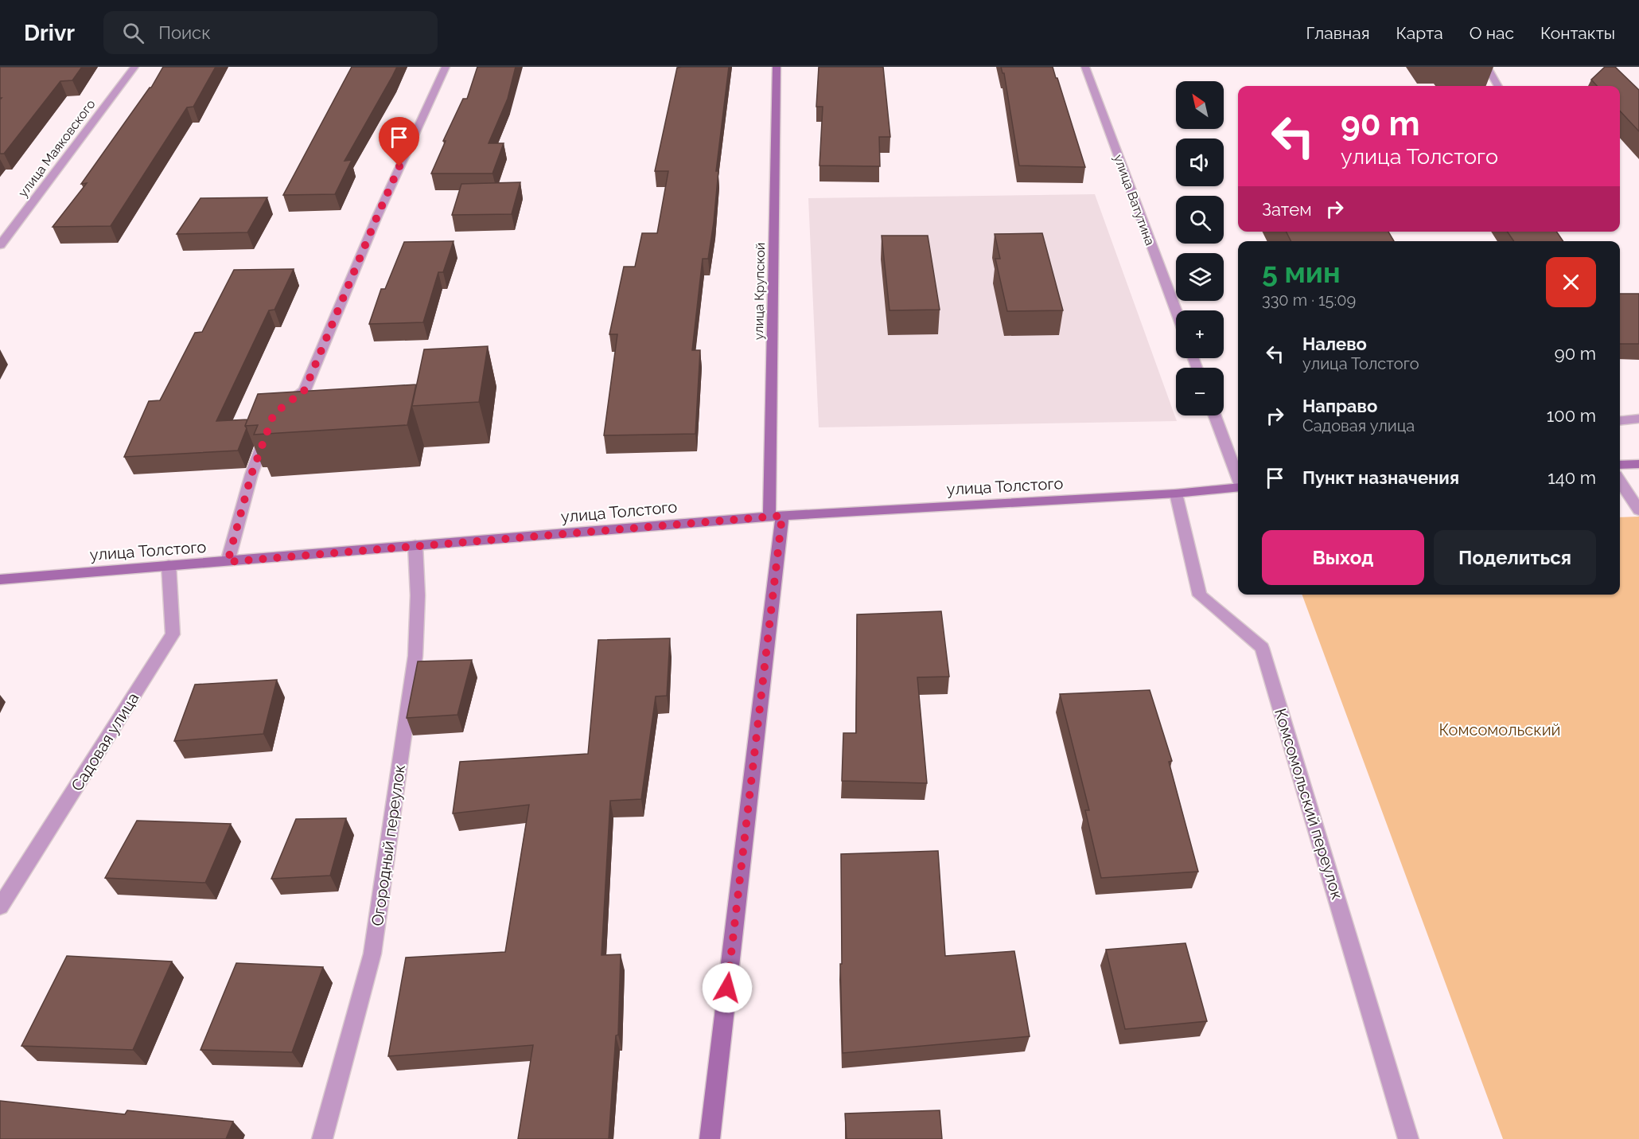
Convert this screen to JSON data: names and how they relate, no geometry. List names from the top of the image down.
{
  "streets": {
    "main road": ["улица Крупской", "улица Толстого"],
    "street": [
      "улица Маяковского",
      "улица Ватутина",
      "Садовая улица",
      "Комсомольский переулок",
      "Огородный переулок"
    ]
  },
  "crossings": [
    ["улица Крупской", "улица Толстого"],
    ["улица Толстого", "Садовая улица"],
    ["улица Толстого", "Комсомольский переулок"],
    ["улица Толстого", "Огородный переулок"]
  ],
  "parks": ["Комсомольский"],
  "north": "top left",
  "page": {
    "header": "Drivr",
    "search": "Поиск",
    "nav": [
      "Главная",
      "Карта",
      "О нас",
      "Контакты"
    ],
    "map_buttons": ["+", "−"],
    "turn": ["90 m", "улица Толстого"],
    "then": "Затем",
    "heading": ["5 мин", "330 m · 15:09"],
    "list": [
      {
        "name": "Налево",
        "note": "улица Толстого",
        "value": "90 m"
      },
      {
        "name": "Направо",
        "note": "Садовая улица",
        "value": "100 m"
      },
      {
        "name": "Пункт назначения",
        "value": "140 m"
      }
    ],
    "buttons": ["Выход", "Поделиться"]
  }
}
